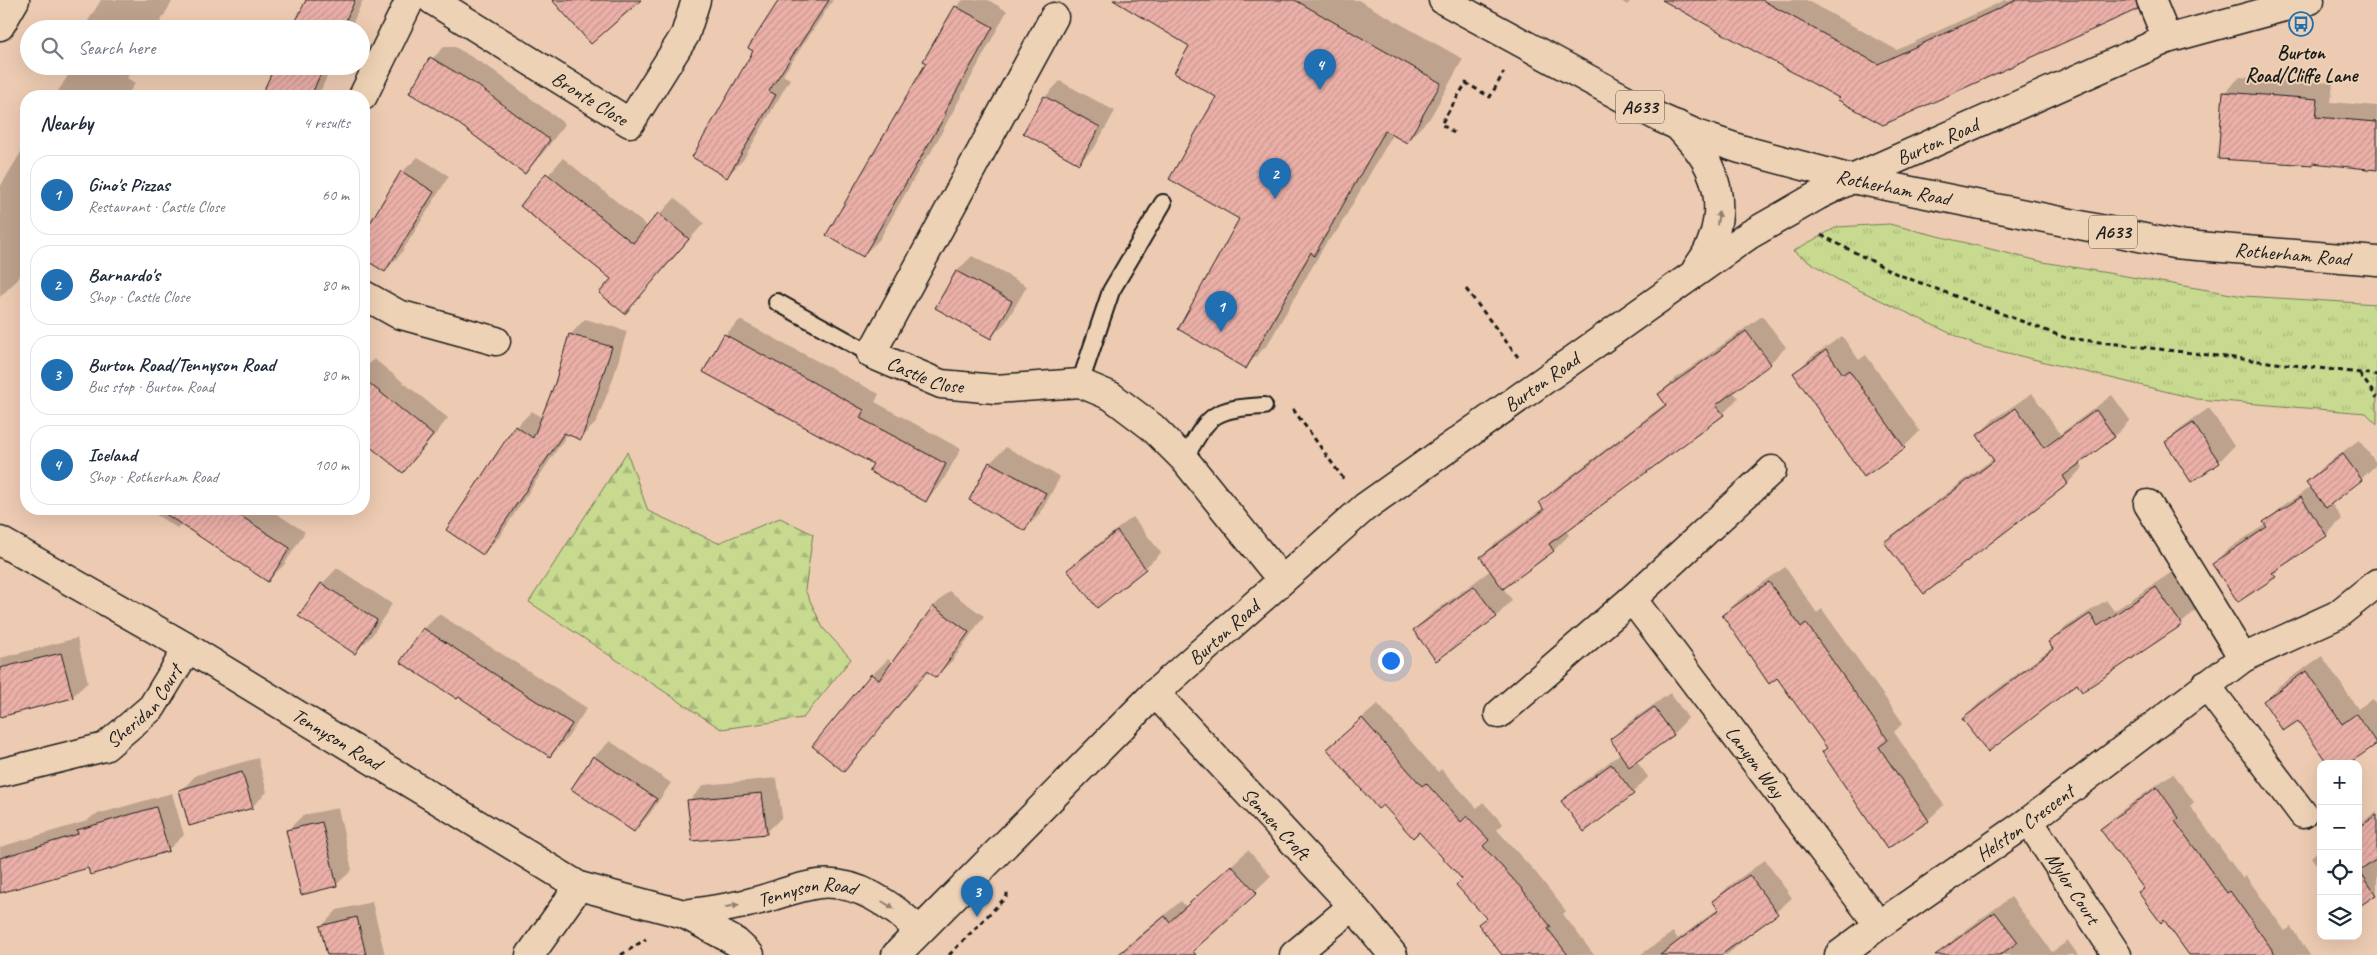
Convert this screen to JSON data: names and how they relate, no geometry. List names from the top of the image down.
{
  "streets": {
    "street": [
      "Bronte Close",
      "A633",
      "Burton Road",
      "Rotherham Road",
      "Castle Close",
      "Sheridan Court",
      "Tennyson Road",
      "Lanyon Way",
      "Helston Crescent",
      "Sennen Croft",
      "Mylor Court"
    ]
  },
  "crossings": [
    ["Burton Road", "Rotherham Road"],
    ["Burton Road", "Castle Close"],
    ["Burton Road", "Tennyson Road"],
    ["Burton Road", "Sennen Croft"],
    ["Sheridan Court", "Tennyson Road"],
    ["Lanyon Way", "Helston Crescent"],
    ["Helston Crescent", "Mylor Court"]
  ],
  "places": {
    "bus stop": ["Burton Road/Cliffe Lane"]
  },
  "page": {
    "search": "Search here",
    "pins": [
      "4",
      "2",
      "1",
      "3"
    ],
    "heading": ["Nearby", "4 results"],
    "list": [
      {
        "mark": "1",
        "name": "Gino's Pizzas",
        "note": "Restaurant · Castle Close",
        "value": "60 m"
      },
      {
        "mark": "2",
        "name": "Barnardo's",
        "note": "Shop · Castle Close",
        "value": "80 m"
      },
      {
        "mark": "3",
        "name": "Burton Road/Tennyson Road",
        "note": "Bus stop · Burton Road",
        "value": "80 m"
      },
      {
        "mark": "4",
        "name": "Iceland",
        "note": "Shop · Rotherham Road",
        "value": "100 m"
      }
    ],
    "map_buttons": ["+", "−"]
  }
}
